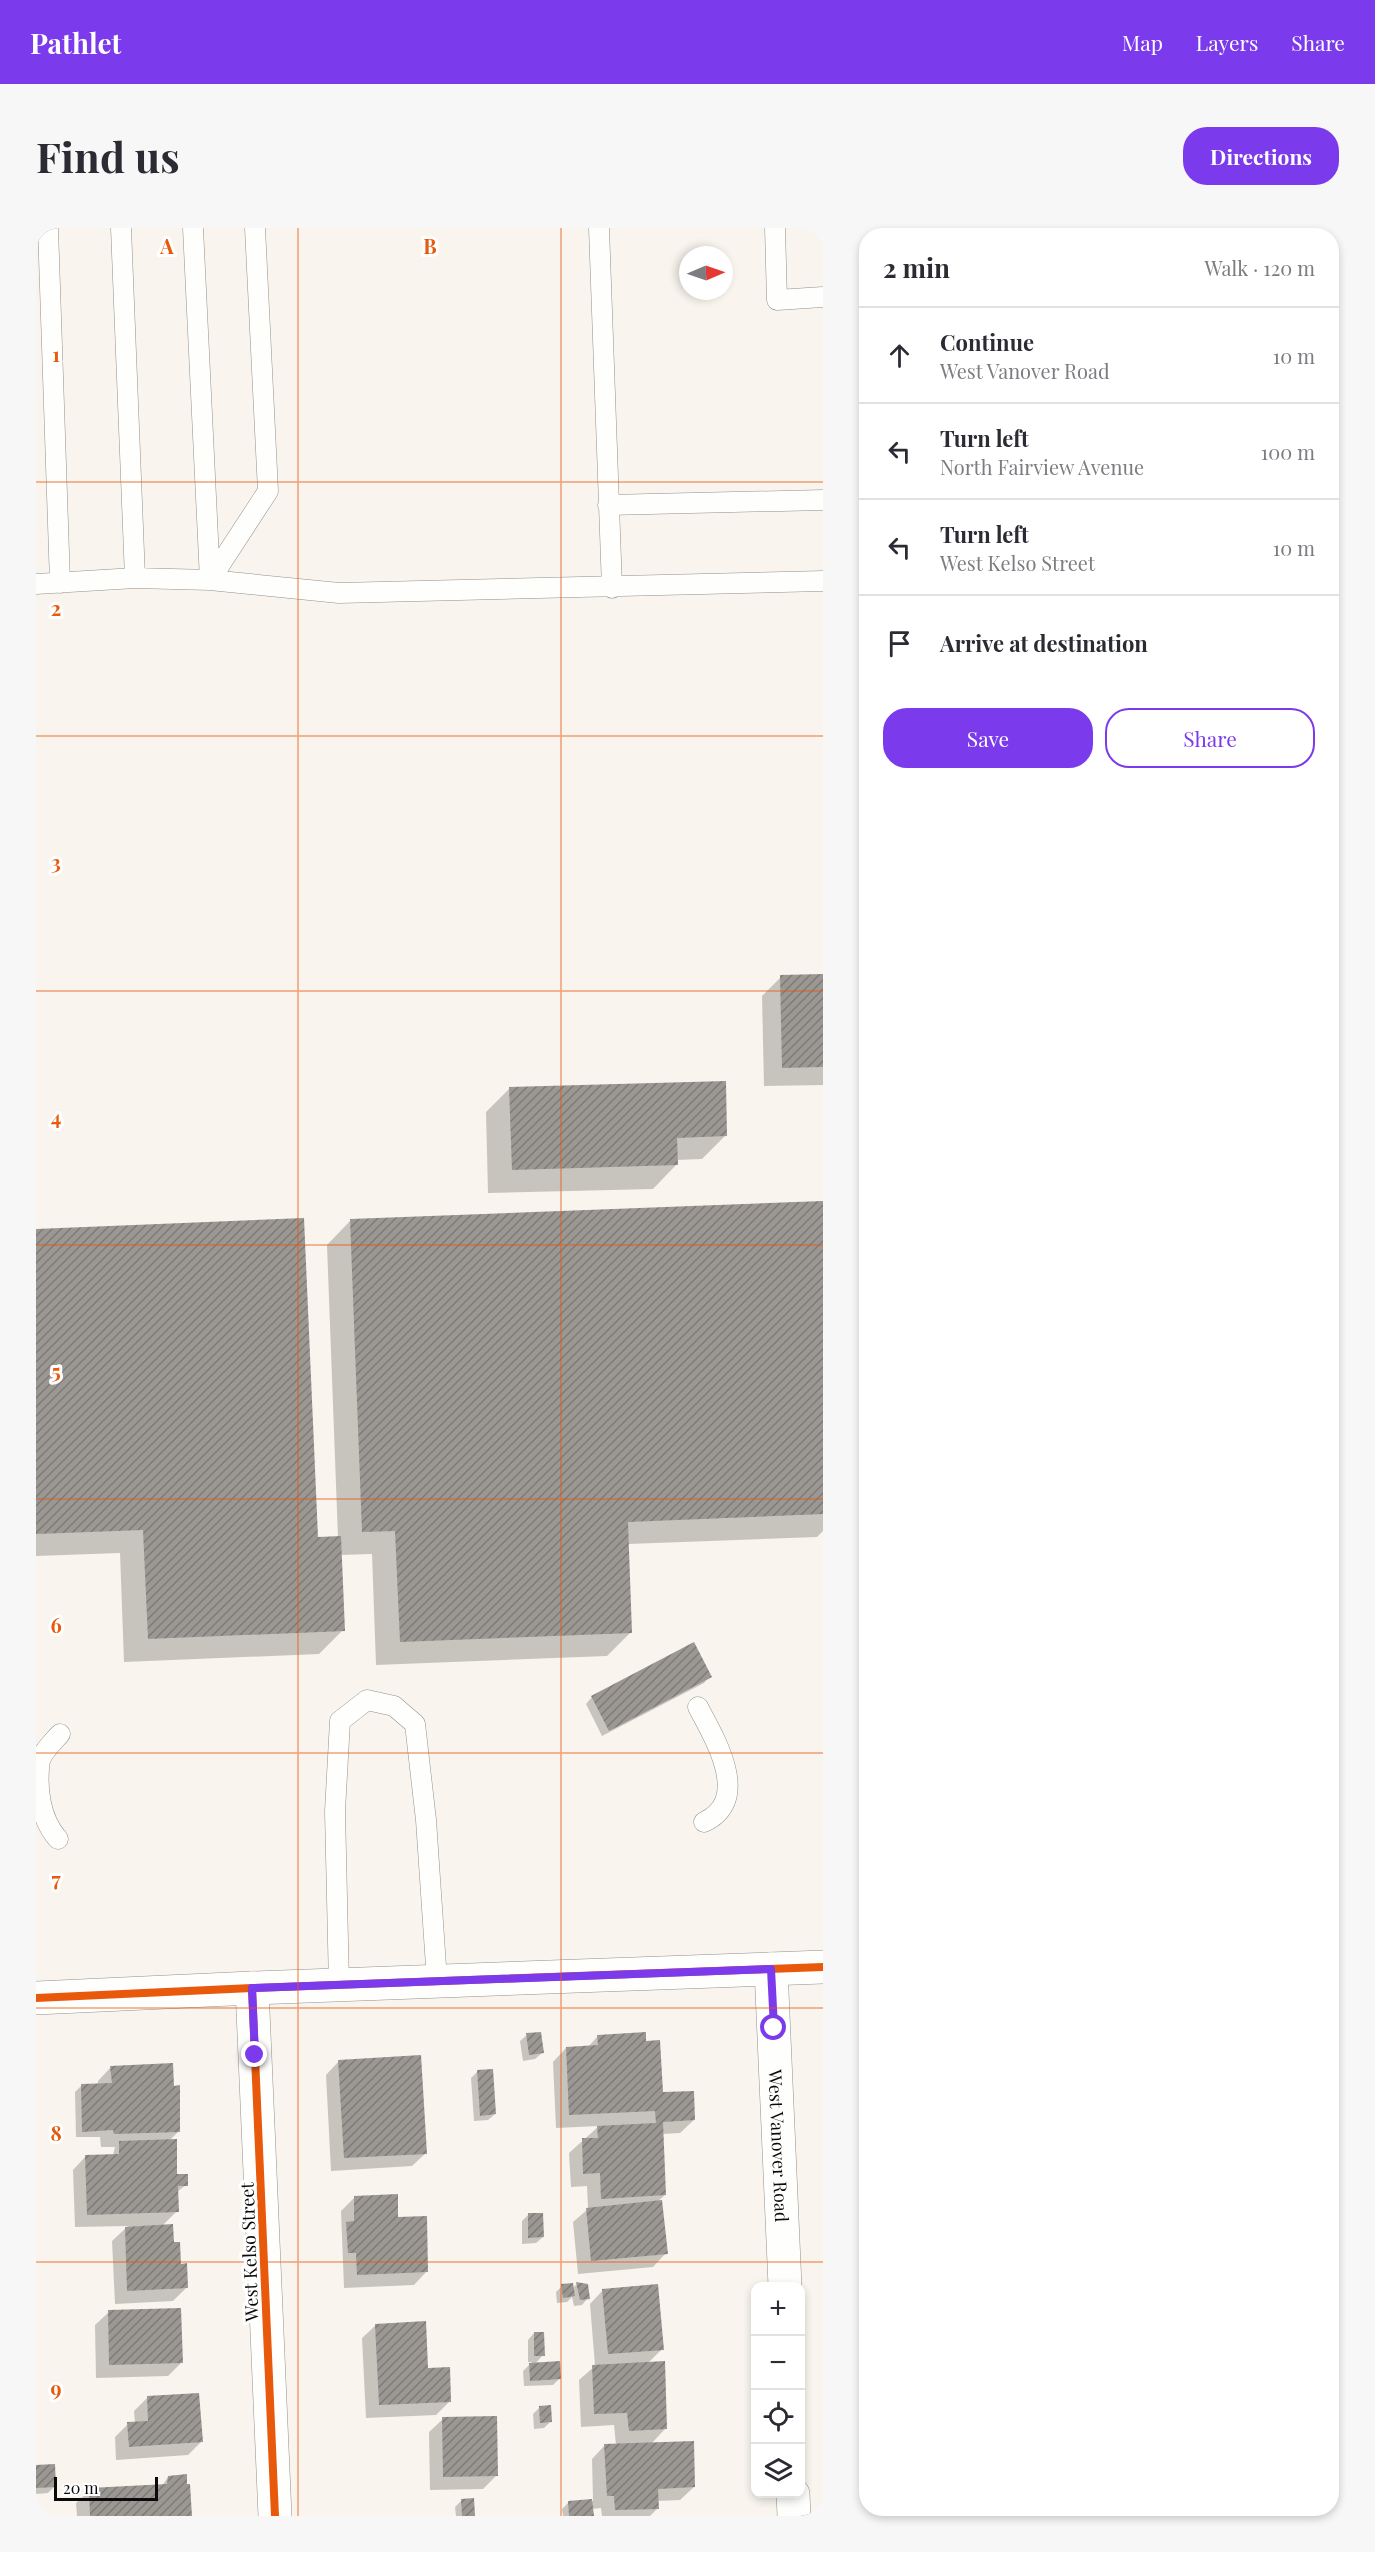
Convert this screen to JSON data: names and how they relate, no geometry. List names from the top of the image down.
{
  "streets": {
    "street": ["West Vanover Road", "West Kelso Street"]
  },
  "scale_bar": "20 m",
  "north": "right",
  "page": {
    "header": "Pathlet",
    "nav": ["Map", "Layers", "Share"],
    "buttons": [
      "Directions",
      ["Save", "Share"]
    ],
    "title": "Find us",
    "heading": ["2 min", "Walk · 120 m"],
    "list": [
      ["Continue", "West Vanover Road", "10 m"],
      ["Turn left", "North Fairview Avenue", "100 m"],
      ["Turn left", "West Kelso Street", "10 m"],
      "Arrive at destination"
    ],
    "map_buttons": ["+", "−"],
    "scale": "20 m"
  },
  "grid": {
    "columns": ["A", "B"],
    "rows": [
      "1",
      "2",
      "3",
      "4",
      "5",
      "6",
      "7",
      "8",
      "9"
    ]
  }
}
